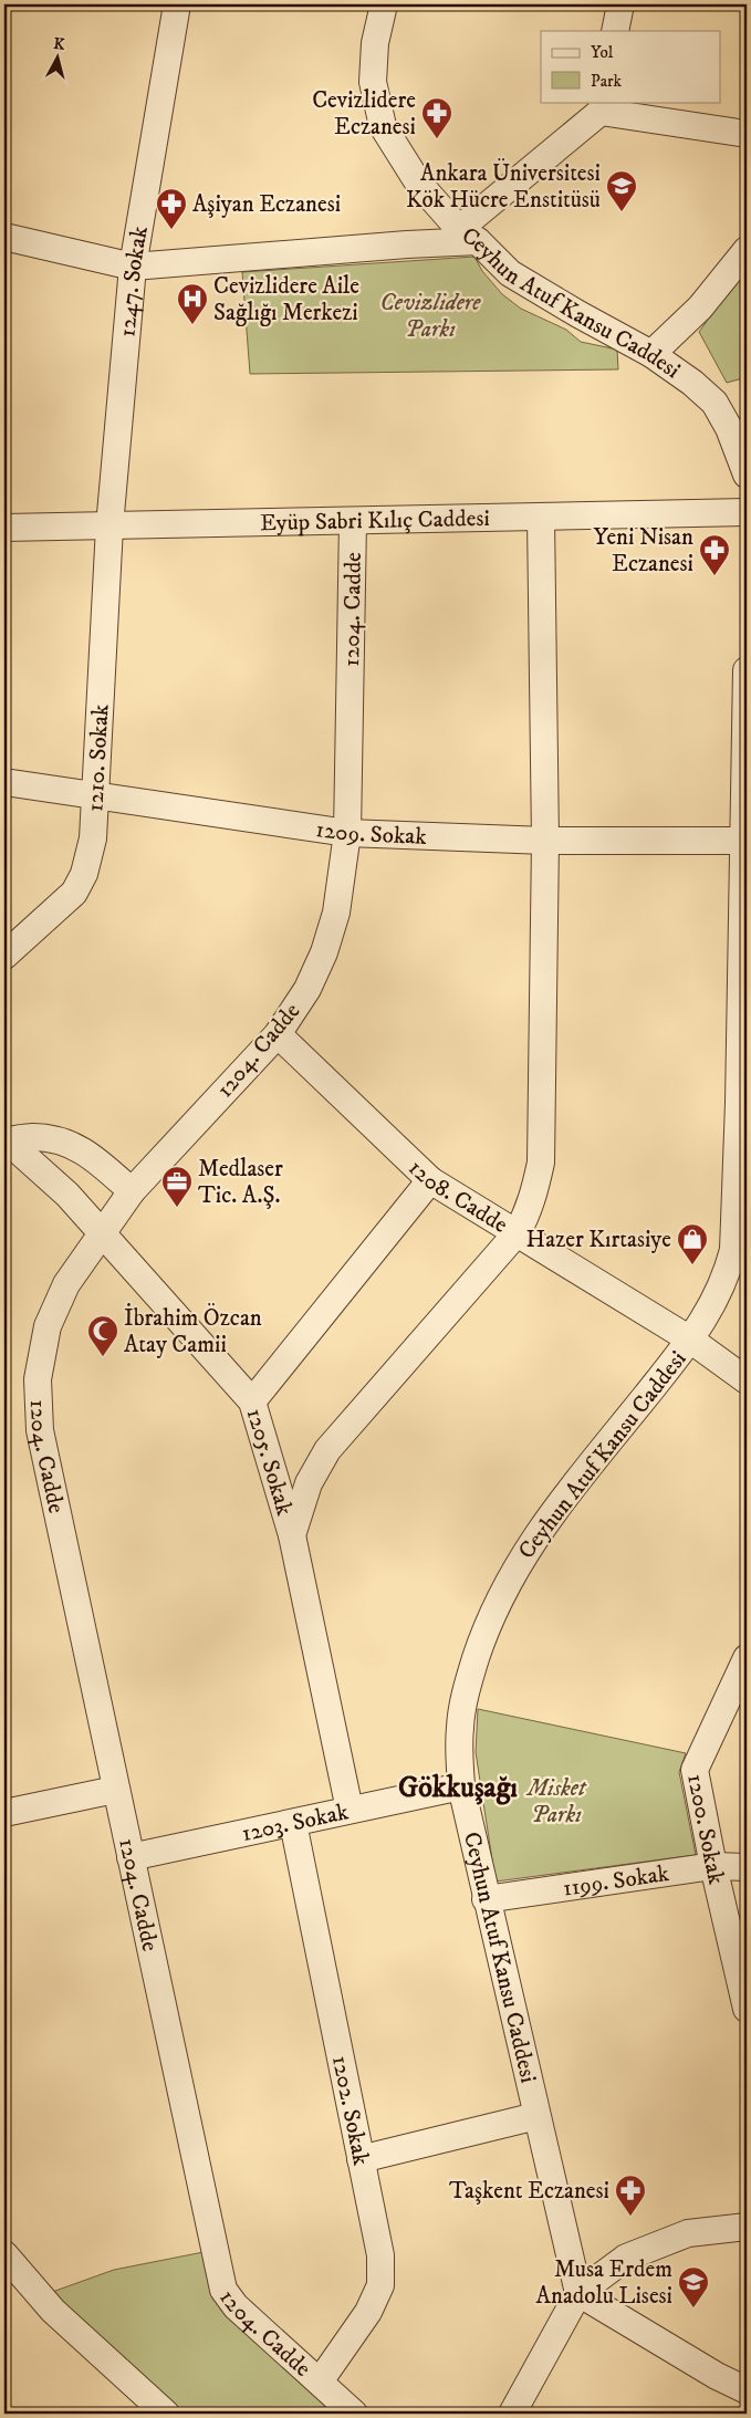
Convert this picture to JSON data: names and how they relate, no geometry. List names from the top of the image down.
{
  "streets": {
    "street": [
      "1247. Sokak",
      "Ceyhun Atuf Kansu Caddesi",
      "Eyüp Sabri Kılıç Caddesi",
      "1204. Cadde",
      "1210. Sokak",
      "1209. Sokak",
      "1208. Cadde",
      "1205. Sokak",
      "1203. Sokak",
      "1200. Sokak",
      "1199. Sokak",
      "1202. Sokak"
    ]
  },
  "crossings": [
    ["1247. Sokak", "Eyüp Sabri Kılıç Caddesi"],
    ["1247. Sokak", "1210. Sokak"],
    ["Ceyhun Atuf Kansu Caddesi", "1209. Sokak"],
    ["Ceyhun Atuf Kansu Caddesi", "1208. Cadde"],
    ["Ceyhun Atuf Kansu Caddesi", "1203. Sokak"],
    ["Ceyhun Atuf Kansu Caddesi", "1199. Sokak"],
    ["Eyüp Sabri Kılıç Caddesi", "1204. Cadde"],
    ["Eyüp Sabri Kılıç Caddesi", "1210. Sokak"],
    ["1204. Cadde", "1209. Sokak"],
    ["1204. Cadde", "1208. Cadde"],
    ["1204. Cadde", "1205. Sokak"],
    ["1204. Cadde", "1203. Sokak"],
    ["1204. Cadde", "1202. Sokak"],
    ["1210. Sokak", "1209. Sokak"],
    ["1205. Sokak", "1203. Sokak"],
    ["1203. Sokak", "1202. Sokak"],
    ["1200. Sokak", "1199. Sokak"]
  ],
  "districts": ["Gökkuşağı"],
  "parks": ["Cevizlidere Parkı", "Misket Parkı"],
  "places": {
    "pharmacy": [
      "Cevizlidere Eczanesi",
      "Aşiyan Eczanesi",
      "Yeni Nisan Eczanesi",
      "Taşkent Eczanesi"
    ],
    "school or university": ["Ankara Üniversitesi Kök Hücre Enstitüsü", "Musa Erdem Anadolu Lisesi"],
    "hospital": ["Cevizlidere Aile Sağlığı Merkezi"],
    "office": ["Medlaser Tic. A.Ş."],
    "shop": ["Hazer Kırtasiye"],
    "mosque": ["İbrahim Özcan Atay Camii"]
  },
  "legend": ["Yol", "Park"],
  "north": "top"
}
